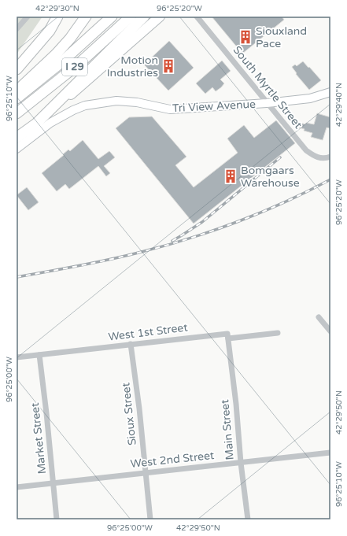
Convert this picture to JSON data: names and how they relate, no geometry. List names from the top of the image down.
{
  "streets": {
    "highway": ["I 29"],
    "street": [
      "South Myrtle Street",
      "Tri View Avenue",
      "West 1st Street",
      "Sioux Street",
      "Main Street",
      "Market Street",
      "West 2nd Street"
    ]
  },
  "crossings": [
    ["South Myrtle Street", "Tri View Avenue"],
    ["West 1st Street", "Sioux Street"],
    ["West 1st Street", "Main Street"],
    ["West 1st Street", "Market Street"],
    ["Sioux Street", "West 2nd Street"],
    ["Main Street", "West 2nd Street"],
    ["Market Street", "West 2nd Street"]
  ],
  "places": {
    "building": ["Siouxland Pace", "Motion Industries", "Bomgaars Warehouse"]
  },
  "coordinates": [
    "42°29'30\"N",
    "96°25'20\"W",
    "96°25'10\"W",
    "42°29'40\"N",
    "96°25'00\"W",
    "42°29'50\"N"
  ]
}
